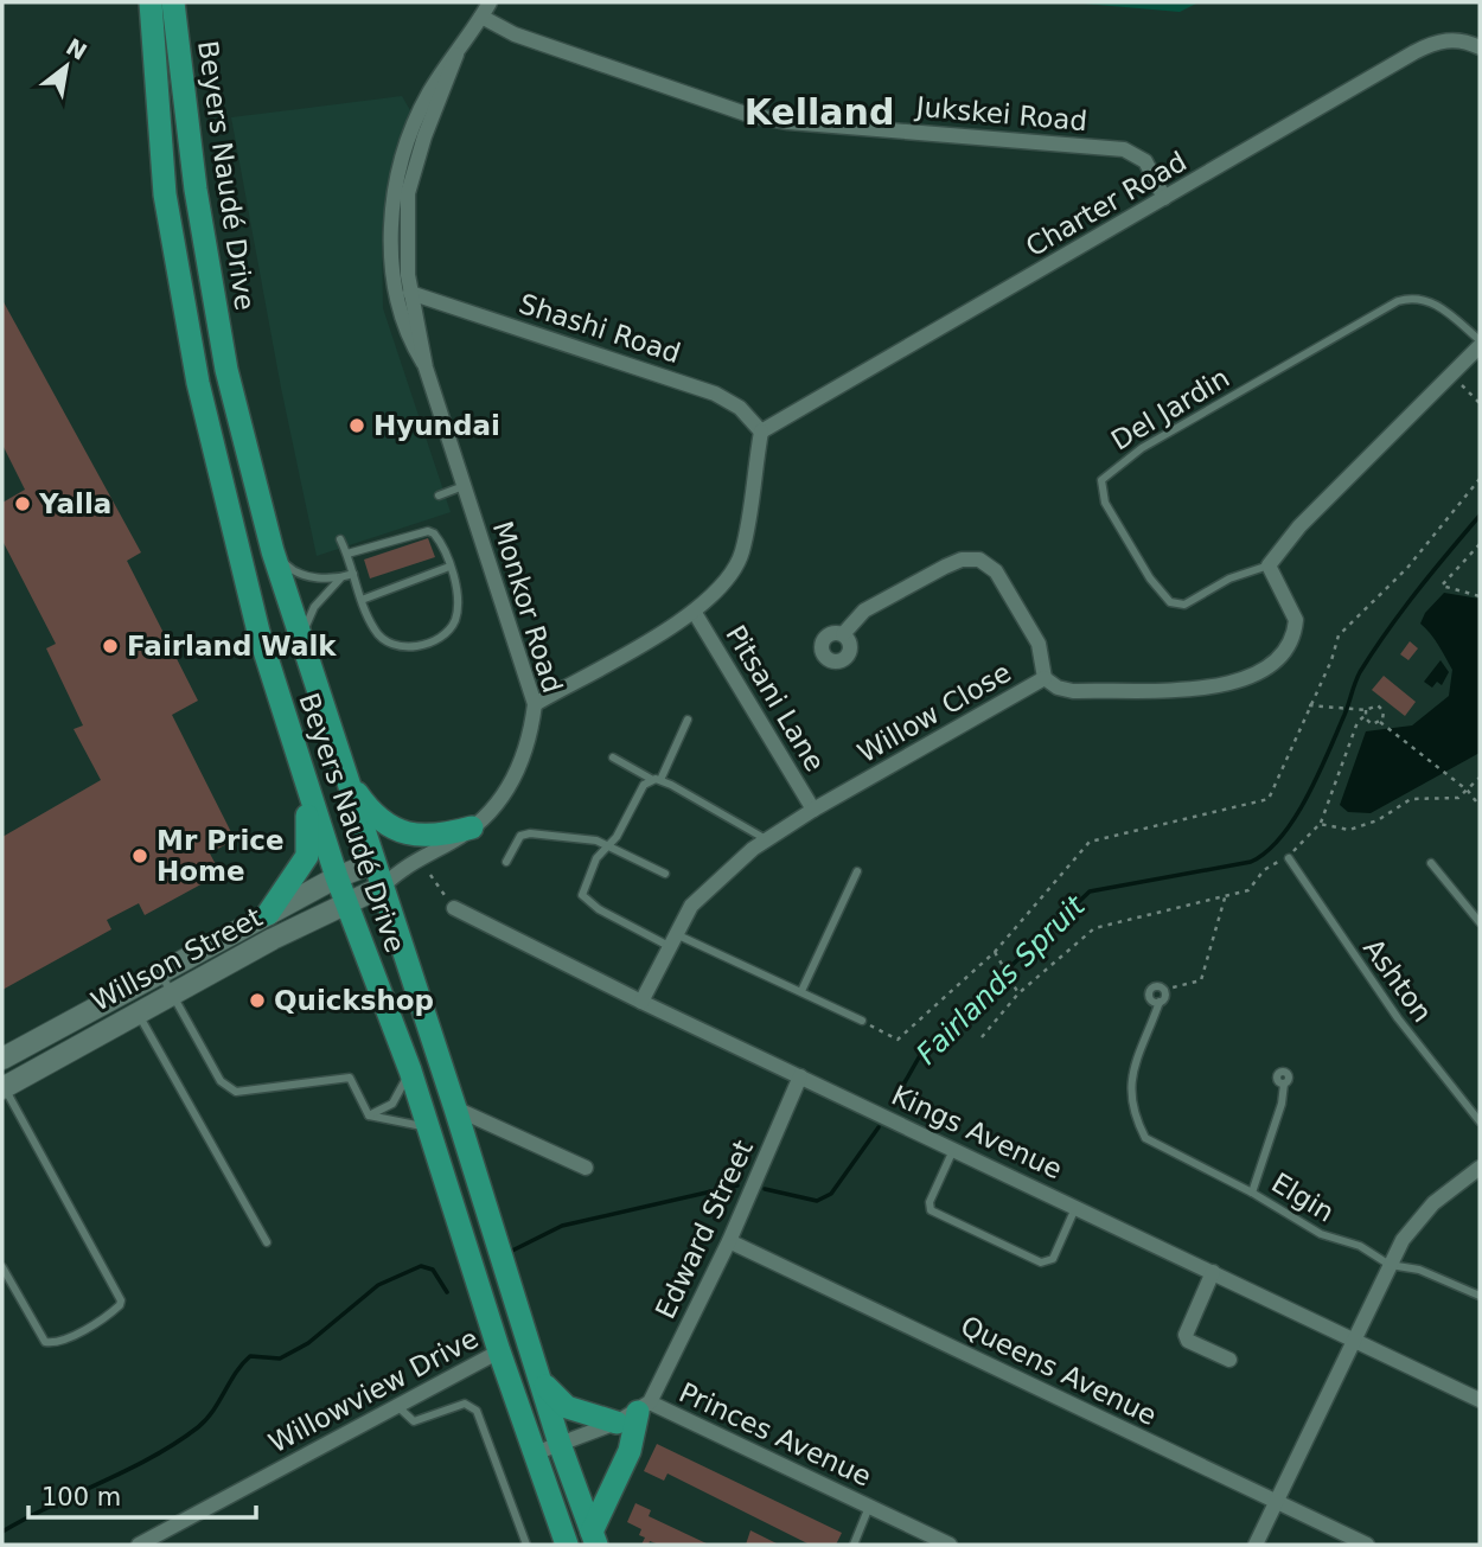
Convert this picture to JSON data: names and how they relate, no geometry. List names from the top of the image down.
{
  "streets": {
    "main road": ["Beyers Naudé Drive"],
    "street": [
      "Jukskei Road",
      "Charter Road",
      "Shashi Road",
      "Monkor Road",
      "Pitsani Lane",
      "Willow Close",
      "Willson Street",
      "Kings Avenue",
      "Edward Street",
      "Queens Avenue",
      "Willowview Drive",
      "Princes Avenue"
    ],
    "lane": ["Del Jardin", "Ashton", "Elgin"]
  },
  "crossings": [
    ["Jukskei Road", "Charter Road"],
    ["Jukskei Road", "Monkor Road"],
    ["Beyers Naudé Drive", "Monkor Road"],
    ["Beyers Naudé Drive", "Willson Street"],
    ["Beyers Naudé Drive", "Willowview Drive"],
    ["Beyers Naudé Drive", "Princes Avenue"],
    ["Charter Road", "Shashi Road"],
    ["Shashi Road", "Monkor Road"],
    ["Del Jardin", "Willow Close"],
    ["Monkor Road", "Willson Street"],
    ["Pitsani Lane", "Willow Close"],
    ["Willow Close", "Kings Avenue"],
    ["Kings Avenue", "Edward Street"],
    ["Edward Street", "Queens Avenue"],
    ["Edward Street", "Princes Avenue"]
  ],
  "districts": ["Kelland"],
  "water": ["Fairlands Spruit"],
  "places": [
    "Hyundai",
    "Yalla",
    "Fairland Walk",
    "Mr Price Home",
    "Quickshop"
  ],
  "scale_bar": "100 m",
  "north": "top right"
}
